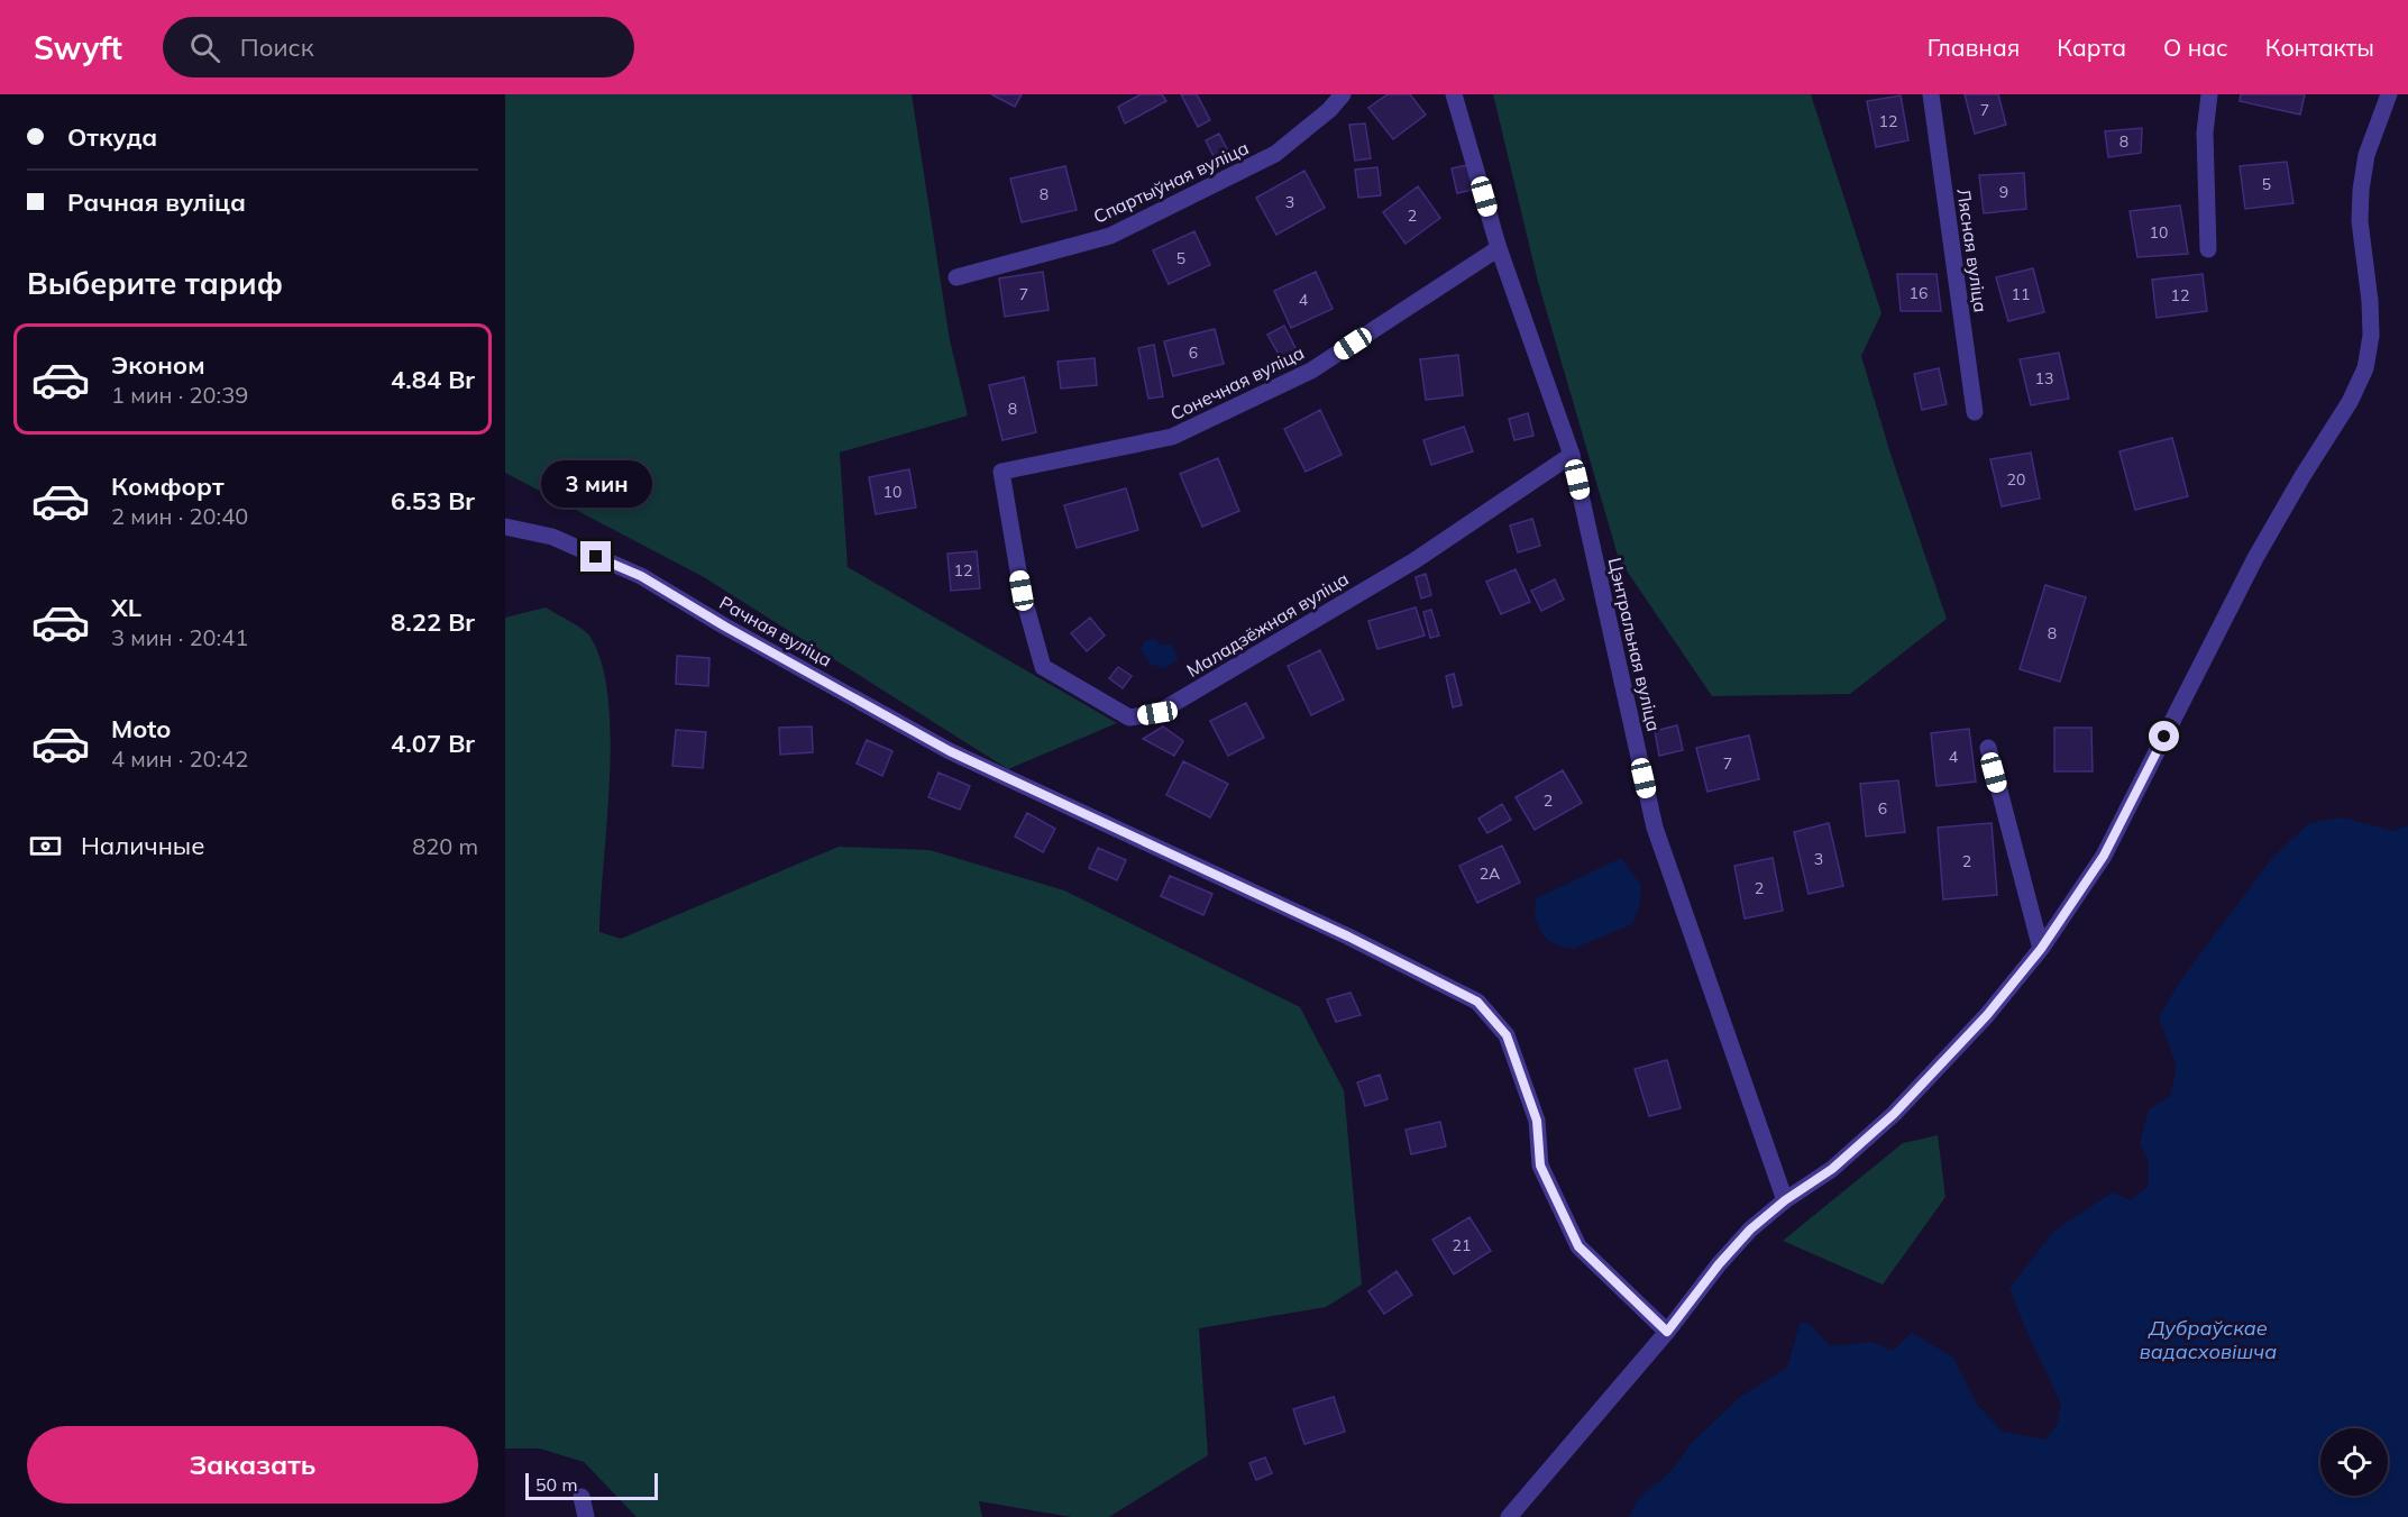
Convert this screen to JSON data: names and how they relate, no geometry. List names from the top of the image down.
{
  "streets": {
    "street": [
      "Спартыўная вуліца",
      "Лясная вуліца",
      "Сонечная вуліца",
      "Маладзёжная вуліца",
      "Рачная вуліца",
      "Цэнтральная вуліца"
    ]
  },
  "crossings": [
    ["Сонечная вуліца", "Маладзёжная вуліца"],
    ["Сонечная вуліца", "Цэнтральная вуліца"],
    ["Маладзёжная вуліца", "Цэнтральная вуліца"]
  ],
  "water": ["Дубраўскае вадасховішча"],
  "house_numbers": [
    "7",
    "12",
    "8",
    "5",
    "9",
    "8",
    "3",
    "2",
    "10",
    "5",
    "16",
    "7",
    "11",
    "12",
    "4",
    "6",
    "13",
    "8",
    "20",
    "10",
    "12",
    "8",
    "4",
    "7",
    "2",
    "6",
    "3",
    "2",
    "2А",
    "2",
    "21"
  ],
  "scale_bar": "50 m",
  "page": {
    "header": "Swyft",
    "search": "Поиск",
    "nav": [
      "Главная",
      "Карта",
      "О нас",
      "Контакты"
    ],
    "banner": ["Откуда", "Рачная вуліца"],
    "heading": "Выберите тариф",
    "list": [
      {
        "name": "Эконом",
        "note": "1 мин · 20:39",
        "value": "4.84 Br"
      },
      {
        "name": "Комфорт",
        "note": "2 мин · 20:40",
        "value": "6.53 Br"
      },
      {
        "name": "XL",
        "note": "3 мин · 20:41",
        "value": "8.22 Br"
      },
      {
        "name": "Moto",
        "note": "4 мин · 20:42",
        "value": "4.07 Br"
      }
    ],
    "bubble": "3 мин",
    "pay": ["Наличные", "820 m"],
    "buttons": "Заказать",
    "scale": "50 m"
  }
}
